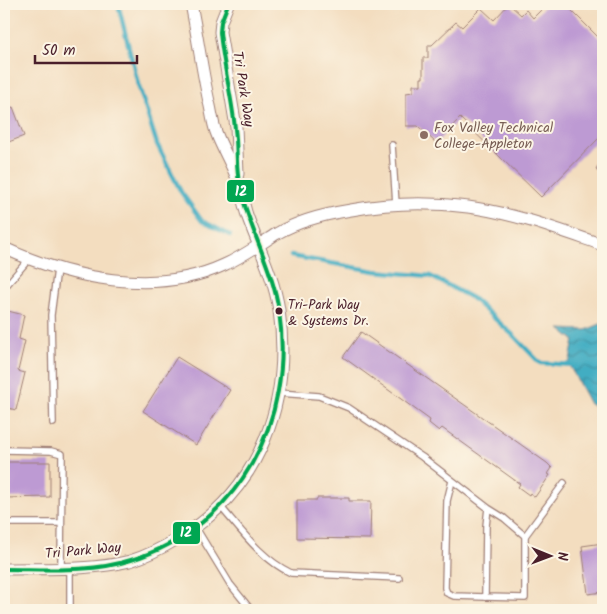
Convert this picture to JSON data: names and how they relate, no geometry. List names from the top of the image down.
{
  "streets": {
    "street": ["Tri Park Way"]
  },
  "places": ["Fox Valley Technical College-Appleton", "Tri-Park Way & Systems Dr."],
  "lines": ["transit line 12"],
  "scale_bar": "50 m",
  "north": "right"
}
